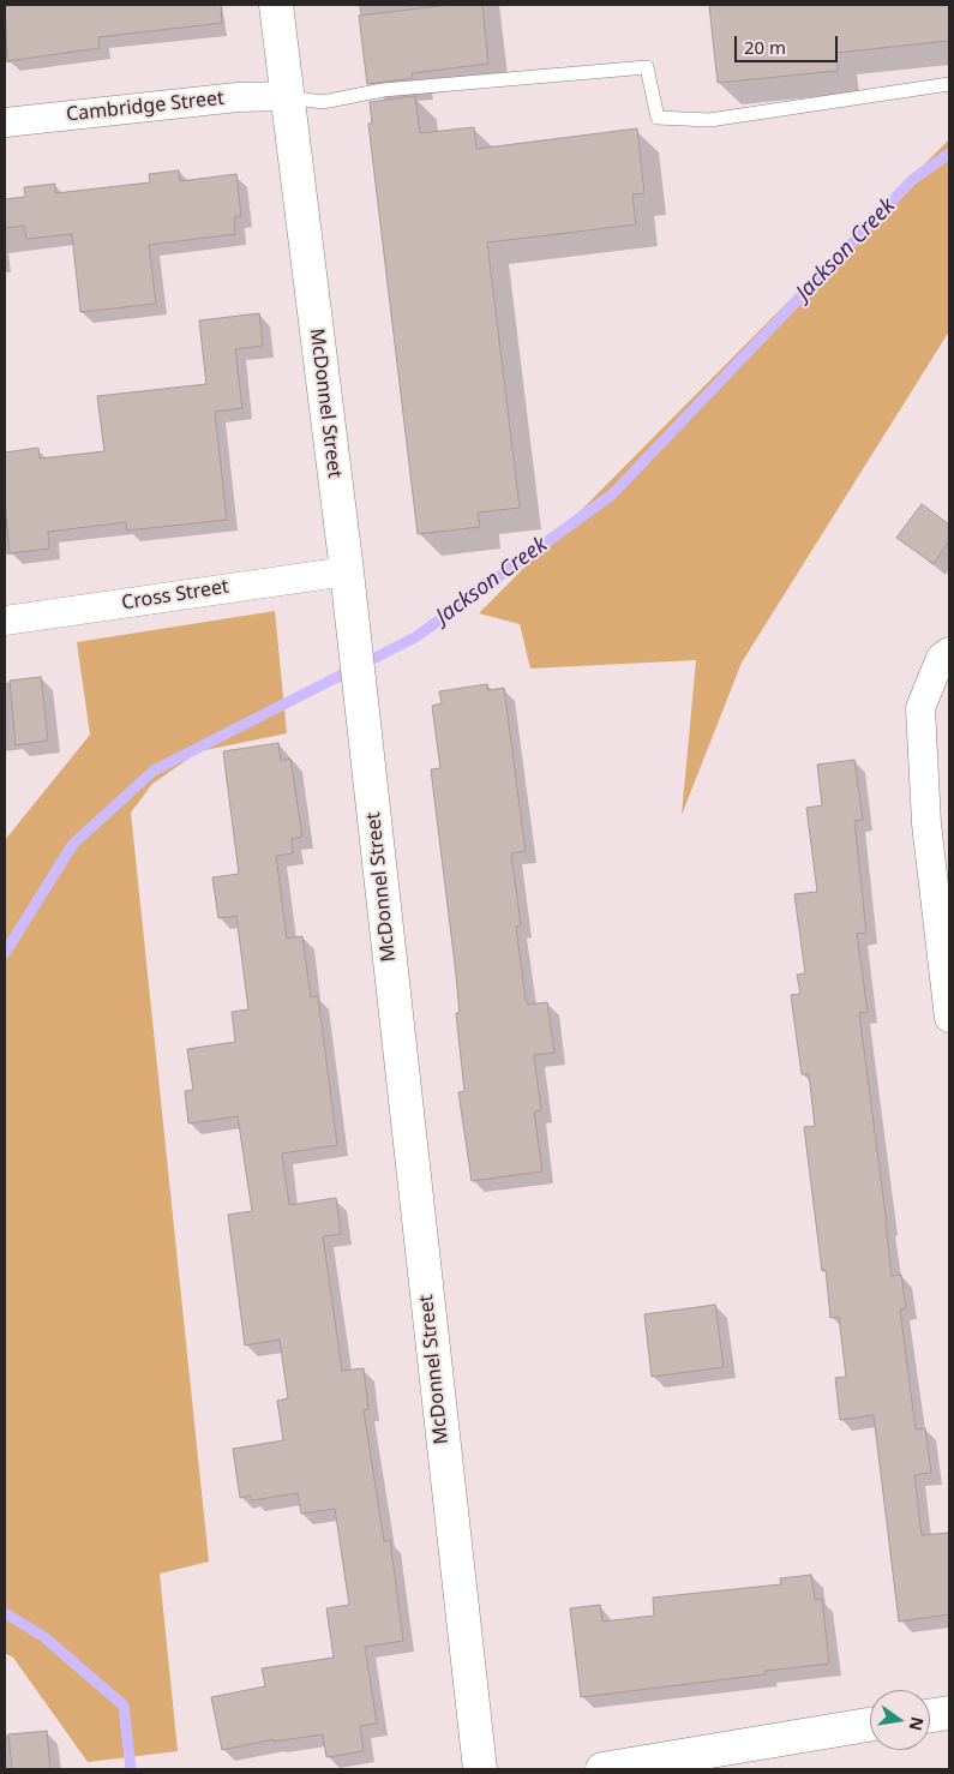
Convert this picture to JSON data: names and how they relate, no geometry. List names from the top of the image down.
{
  "streets": {
    "street": ["Cambridge Street", "McDonnel Street", "Cross Street"]
  },
  "crossings": [
    ["Cambridge Street", "McDonnel Street"],
    ["McDonnel Street", "Cross Street"]
  ],
  "water": ["Jackson Creek"],
  "scale_bar": "20 m",
  "north": "right"
}
